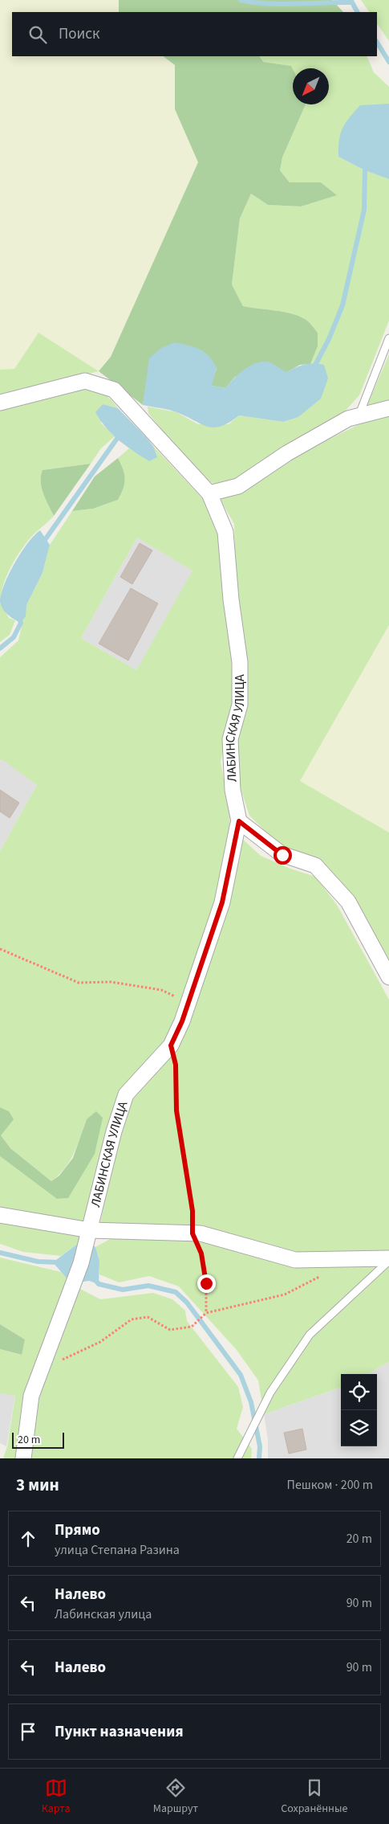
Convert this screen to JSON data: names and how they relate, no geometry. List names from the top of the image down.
{
  "streets": {
    "street": ["ЛАБИНСКАЯ УЛИЦА"]
  },
  "scale_bar": "20 m",
  "north": "bottom left",
  "page": {
    "search": "Поиск",
    "scale": "20 m",
    "heading": ["3 мин", "Пешком · 200 m"],
    "list": [
      ["Прямо", "улица Степана Разина", "20 m"],
      ["Налево", "Лабинская улица", "90 m"],
      ["Налево", "90 m"],
      "Пункт назначения"
    ],
    "nav": ["Карта", "Маршрут", "Сохранённые"]
  }
}
